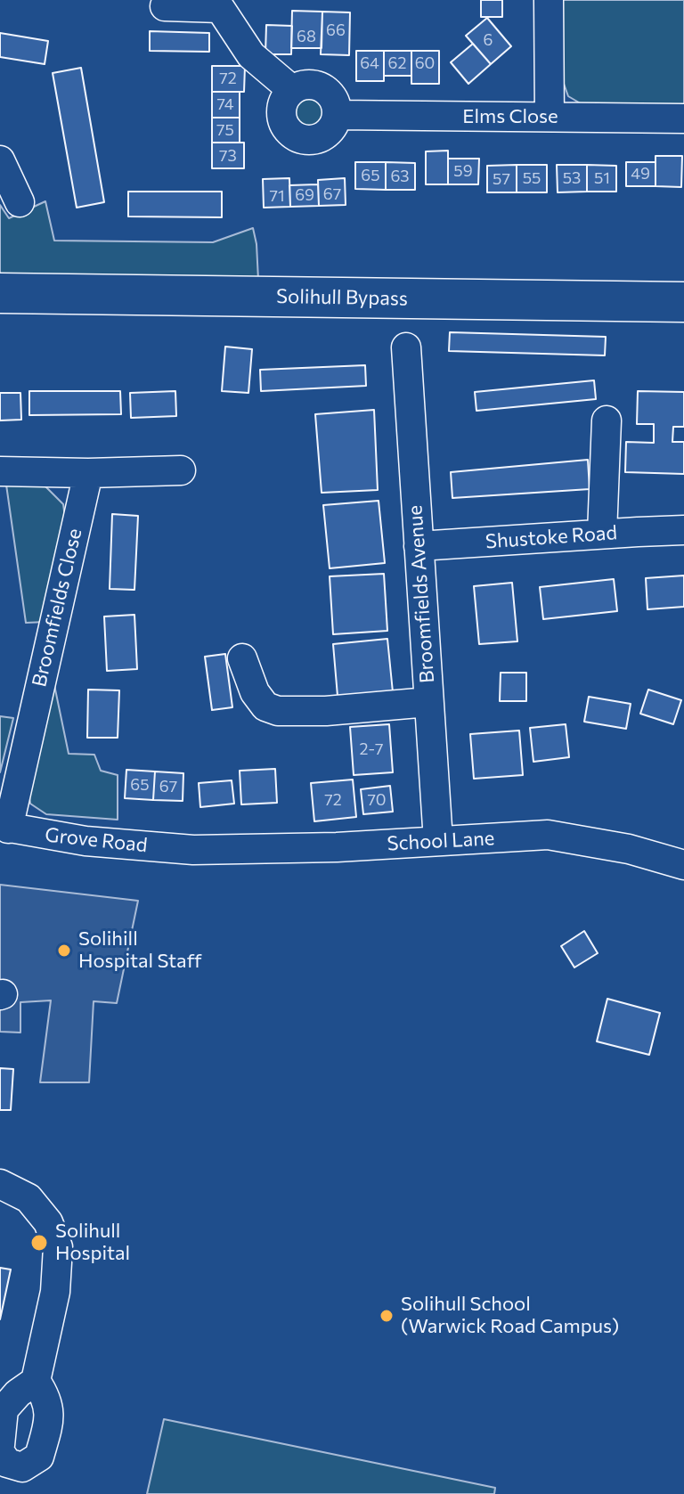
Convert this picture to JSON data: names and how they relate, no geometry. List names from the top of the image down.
{
  "streets": {
    "highway": ["Solihull Bypass"],
    "street": [
      "Elms Close",
      "Shustoke Road",
      "Broomfields Avenue",
      "Broomfields Close",
      "Grove Road",
      "School Lane"
    ]
  },
  "crossings": [
    ["Shustoke Road", "Broomfields Avenue"],
    ["Broomfields Avenue", "School Lane"],
    ["Broomfields Close", "Grove Road"],
    ["Grove Road", "School Lane"]
  ],
  "places": ["Solihill Hospital Staff", "Solihull Hospital", "Solihull School (Warwick Road Campus)"],
  "house_numbers": [
    "66",
    "68",
    "6",
    "64",
    "62",
    "60",
    "72",
    "74",
    "75",
    "73",
    "59",
    "49",
    "65",
    "63",
    "55",
    "53",
    "51",
    "57",
    "67",
    "69",
    "71",
    "2-7",
    "65",
    "67",
    "72",
    "70"
  ]
}
